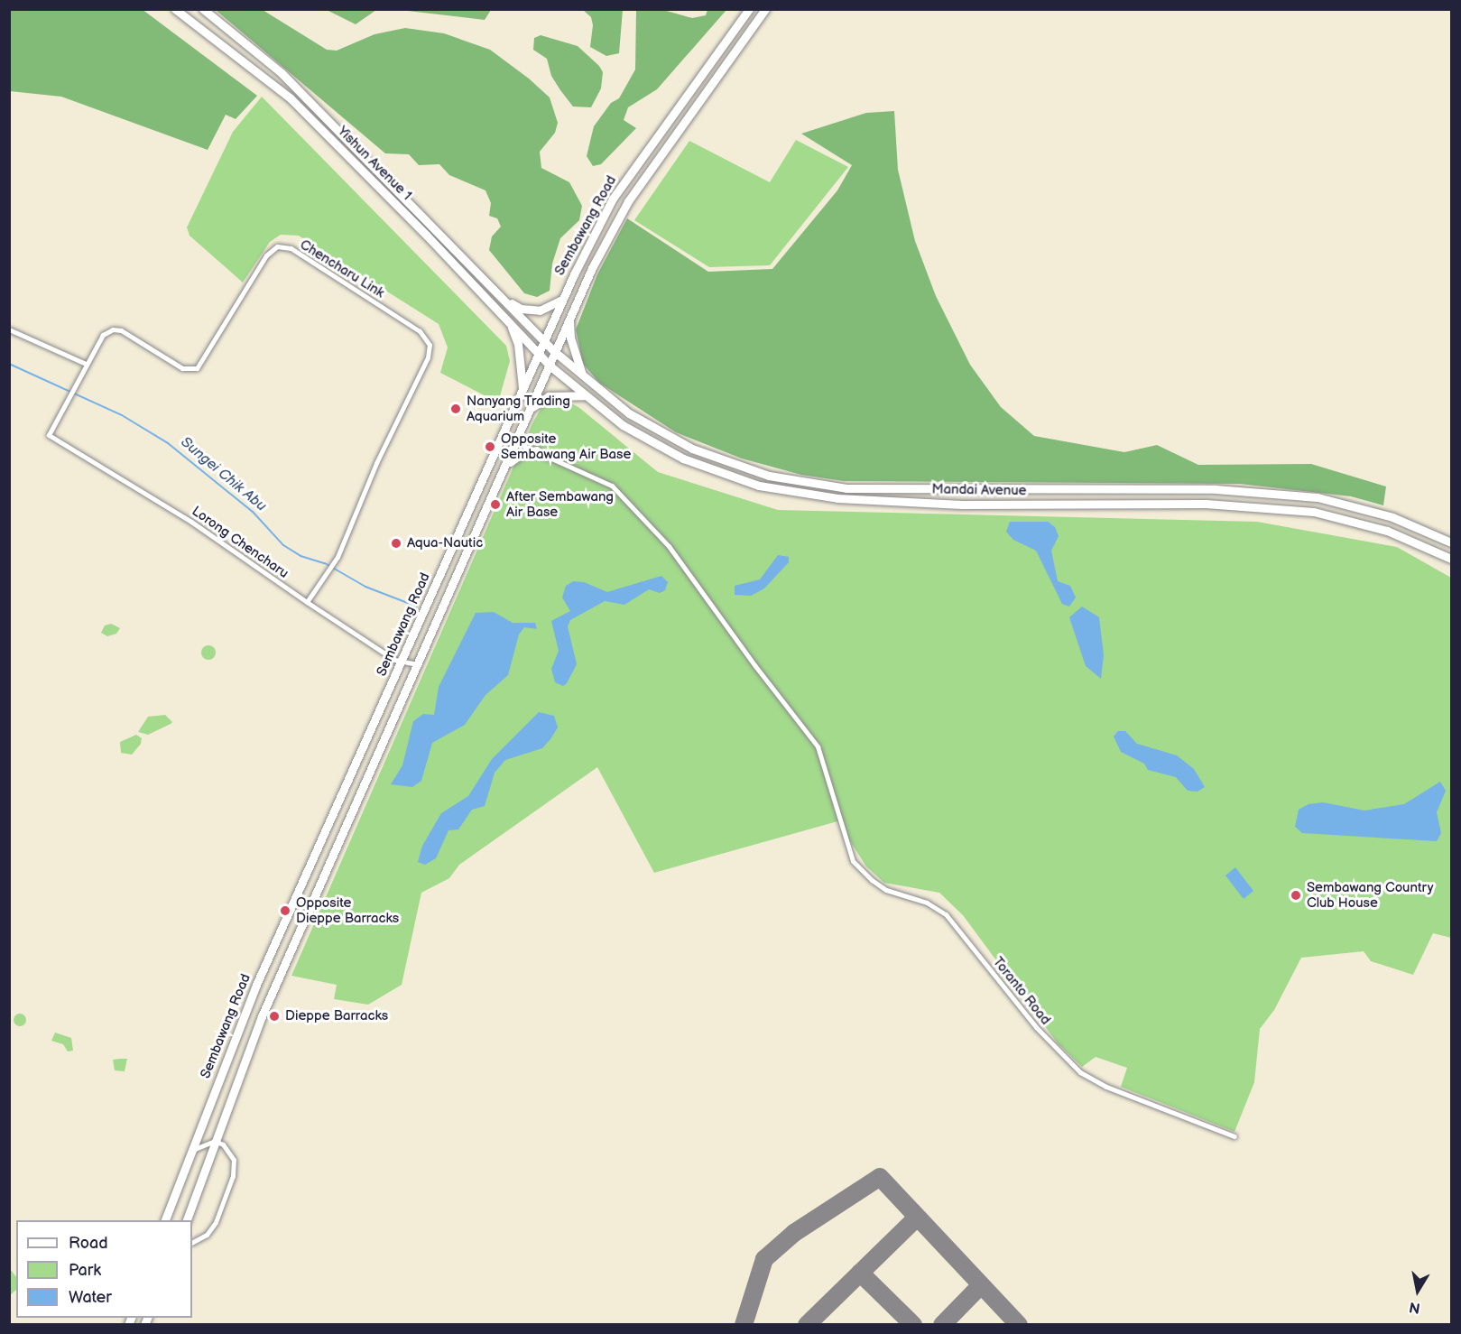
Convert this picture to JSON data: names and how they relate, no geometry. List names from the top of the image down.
{
  "streets": {
    "main road": ["Yishun Avenue 1", "Sembawang Road", "Mandai Avenue"],
    "street": ["Chencharu Link", "Lorong Chencharu", "Toranto Road"]
  },
  "crossings": [
    ["Yishun Avenue 1", "Sembawang Road"],
    ["Yishun Avenue 1", "Mandai Avenue"],
    ["Sembawang Road", "Mandai Avenue"],
    ["Sembawang Road", "Lorong Chencharu"],
    ["Sembawang Road", "Toranto Road"],
    ["Chencharu Link", "Lorong Chencharu"]
  ],
  "water": ["Sungei Chik Abu"],
  "places": [
    "Nanyang Trading Aquarium",
    "Opposite Sembawang Air Base",
    "After Sembawang Air Base",
    "Aqua-Nautic",
    "Sembawang Country Club House",
    "Opposite Dieppe Barracks",
    "Dieppe Barracks"
  ],
  "legend": ["Road", "Park", "Water"],
  "north": "bottom"
}
